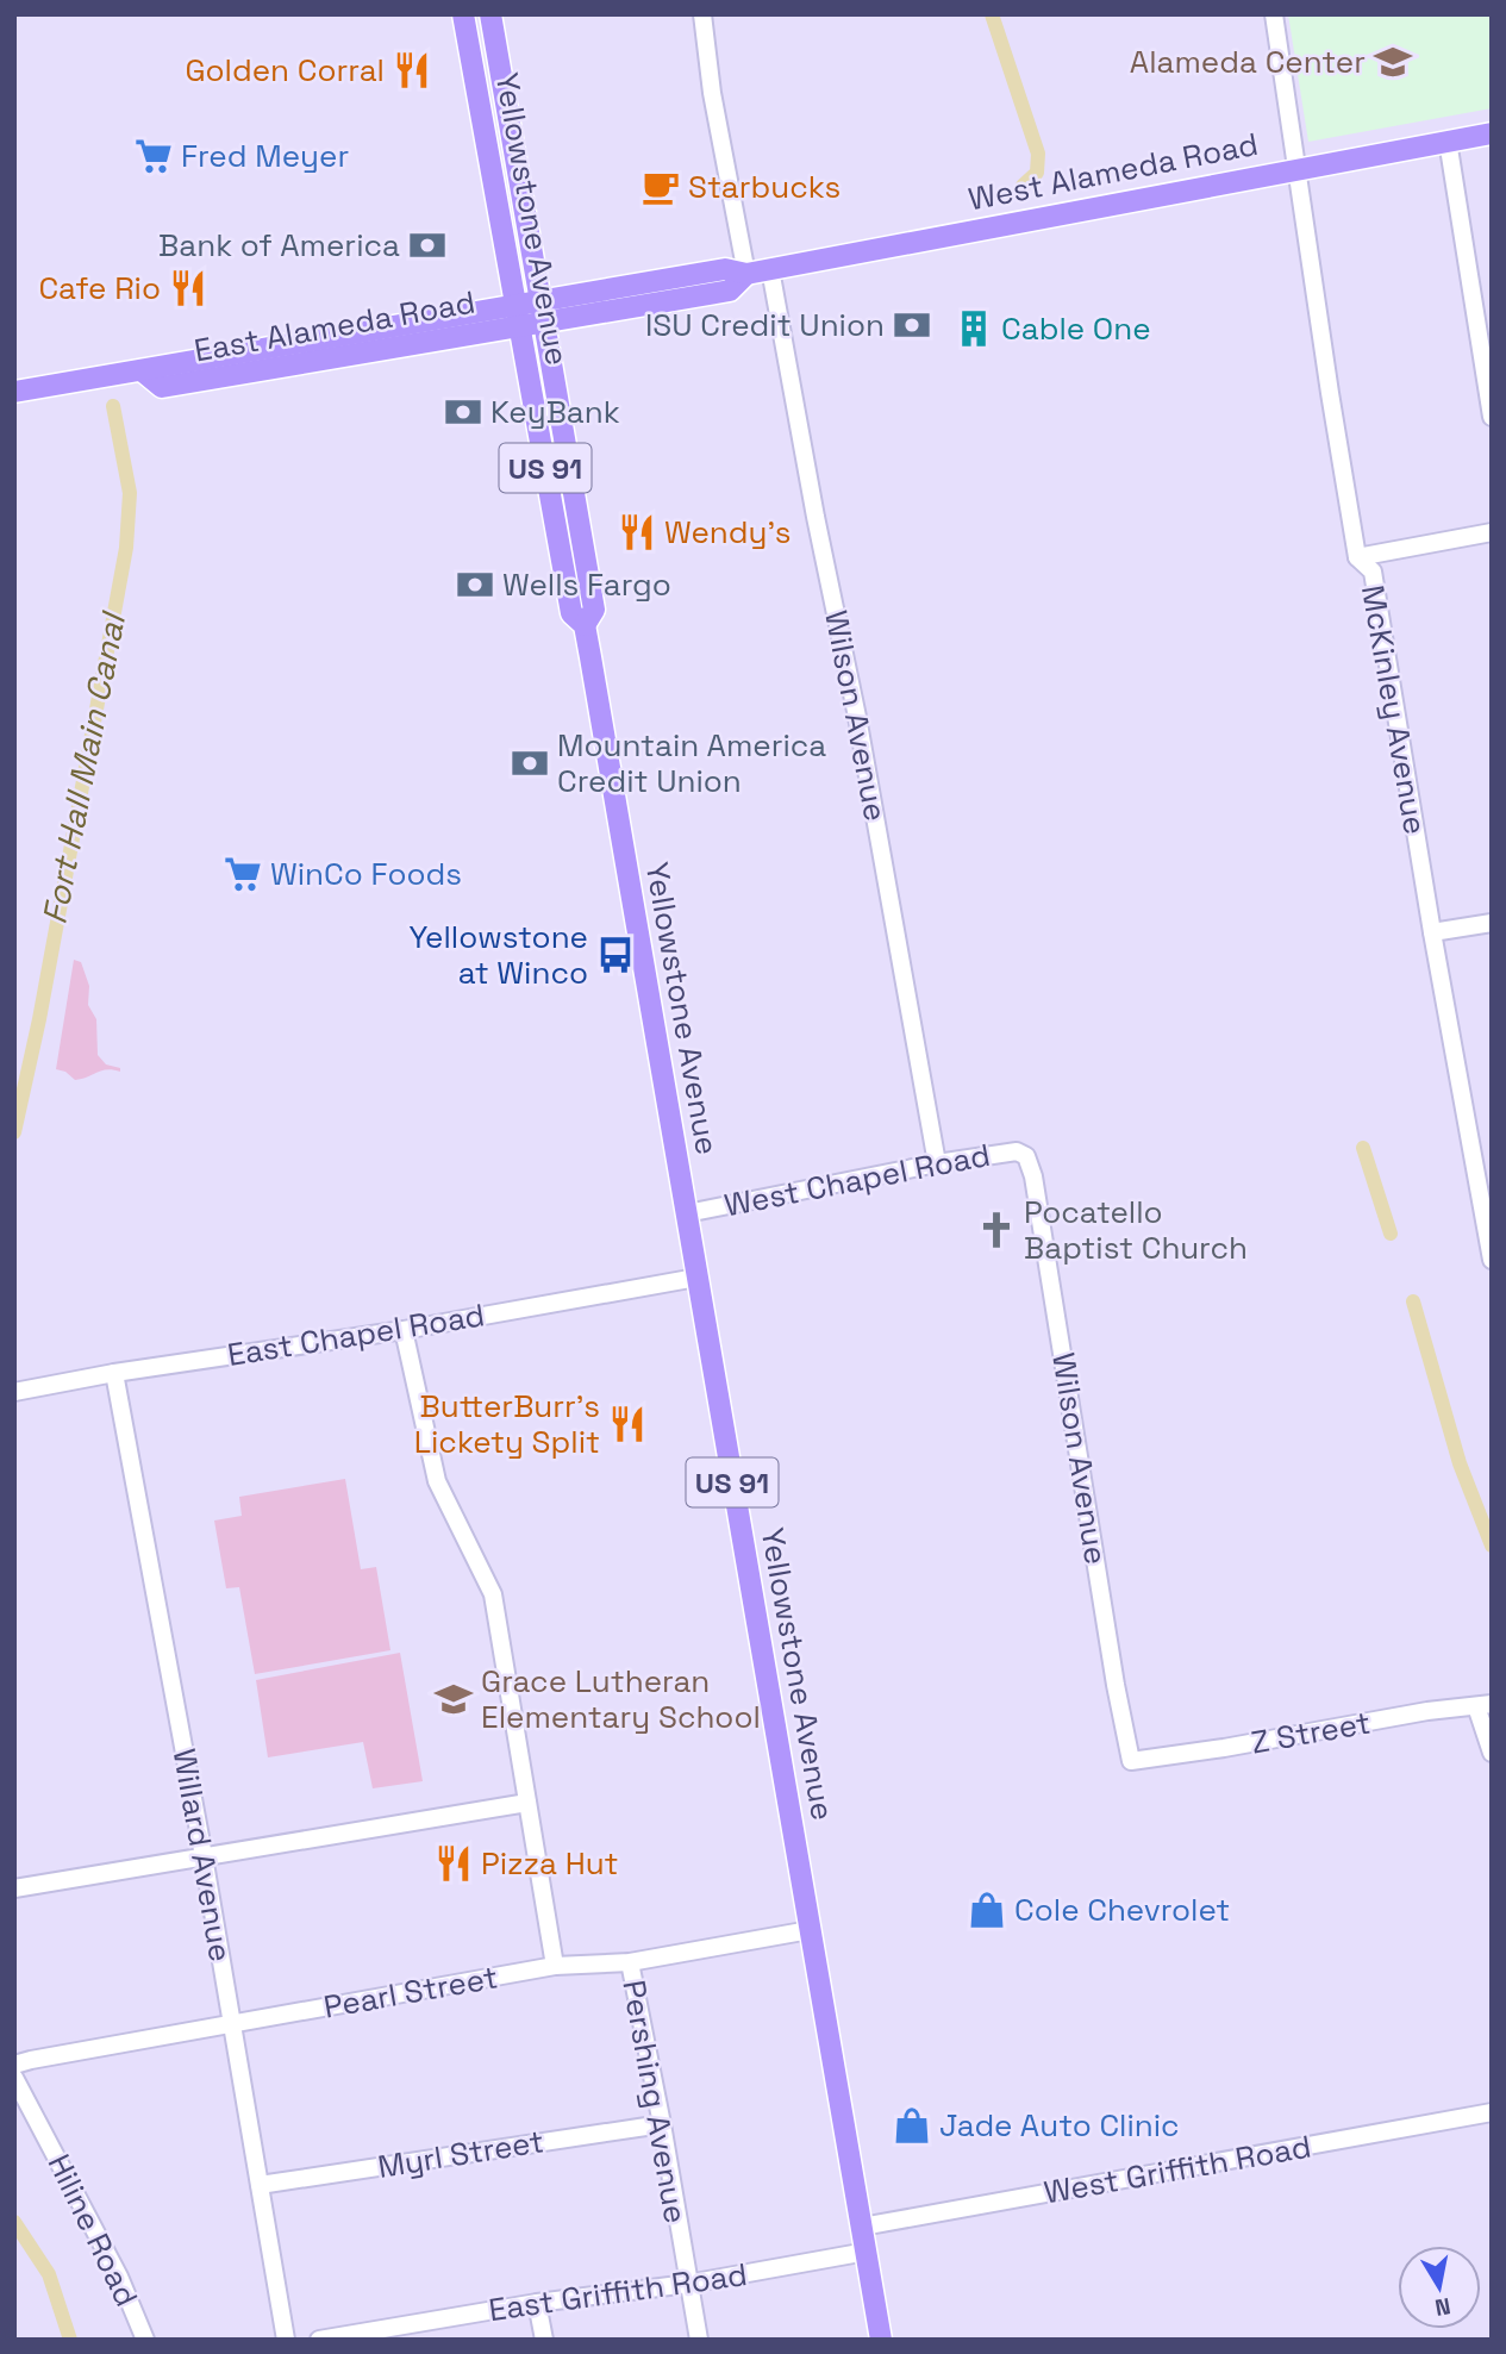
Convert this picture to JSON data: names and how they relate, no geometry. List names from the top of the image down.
{
  "streets": {
    "main road": [
      "West Alameda Road",
      "Yellowstone Avenue",
      "East Alameda Road",
      "US 91"
    ],
    "street": [
      "McKinley Avenue",
      "Wilson Avenue",
      "West Chapel Road",
      "East Chapel Road",
      "Z Street",
      "Willard Avenue",
      "Pearl Street",
      "Pershing Avenue",
      "Myrl Street",
      "West Griffith Road",
      "Hiline Road",
      "East Griffith Road"
    ]
  },
  "crossings": [
    ["West Alameda Road", "Yellowstone Avenue"],
    ["West Alameda Road", "East Alameda Road"],
    ["West Alameda Road", "McKinley Avenue"],
    ["West Alameda Road", "Wilson Avenue"],
    ["Yellowstone Avenue", "East Alameda Road"],
    ["Yellowstone Avenue", "West Chapel Road"],
    ["Yellowstone Avenue", "East Chapel Road"],
    ["Yellowstone Avenue", "Pearl Street"],
    ["Yellowstone Avenue", "West Griffith Road"],
    ["Yellowstone Avenue", "East Griffith Road"],
    ["Wilson Avenue", "West Chapel Road"],
    ["Wilson Avenue", "Z Street"],
    ["East Chapel Road", "Willard Avenue"],
    ["Willard Avenue", "Pearl Street"],
    ["Willard Avenue", "Myrl Street"],
    ["Pearl Street", "Pershing Avenue"],
    ["Pershing Avenue", "Myrl Street"],
    ["Pershing Avenue", "East Griffith Road"]
  ],
  "water": ["Fort Hall Main Canal"],
  "places": {
    "school or university": ["Alameda Center", "Grace Lutheran Elementary School"],
    "restaurant": [
      "Golden Corral",
      "Cafe Rio",
      "Wendy's",
      "ButterBurr's Lickety Split",
      "Pizza Hut"
    ],
    "supermarket": ["Fred Meyer", "WinCo Foods"],
    "cafe": ["Starbucks"],
    "bank": [
      "Bank of America",
      "ISU Credit Union",
      "KeyBank",
      "Wells Fargo",
      "Mountain America Credit Union"
    ],
    "building": ["Cable One"],
    "bus stop": ["Yellowstone at Winco"],
    "church": ["Pocatello Baptist Church"],
    "shop": ["Cole Chevrolet", "Jade Auto Clinic"]
  },
  "north": "bottom"
}
